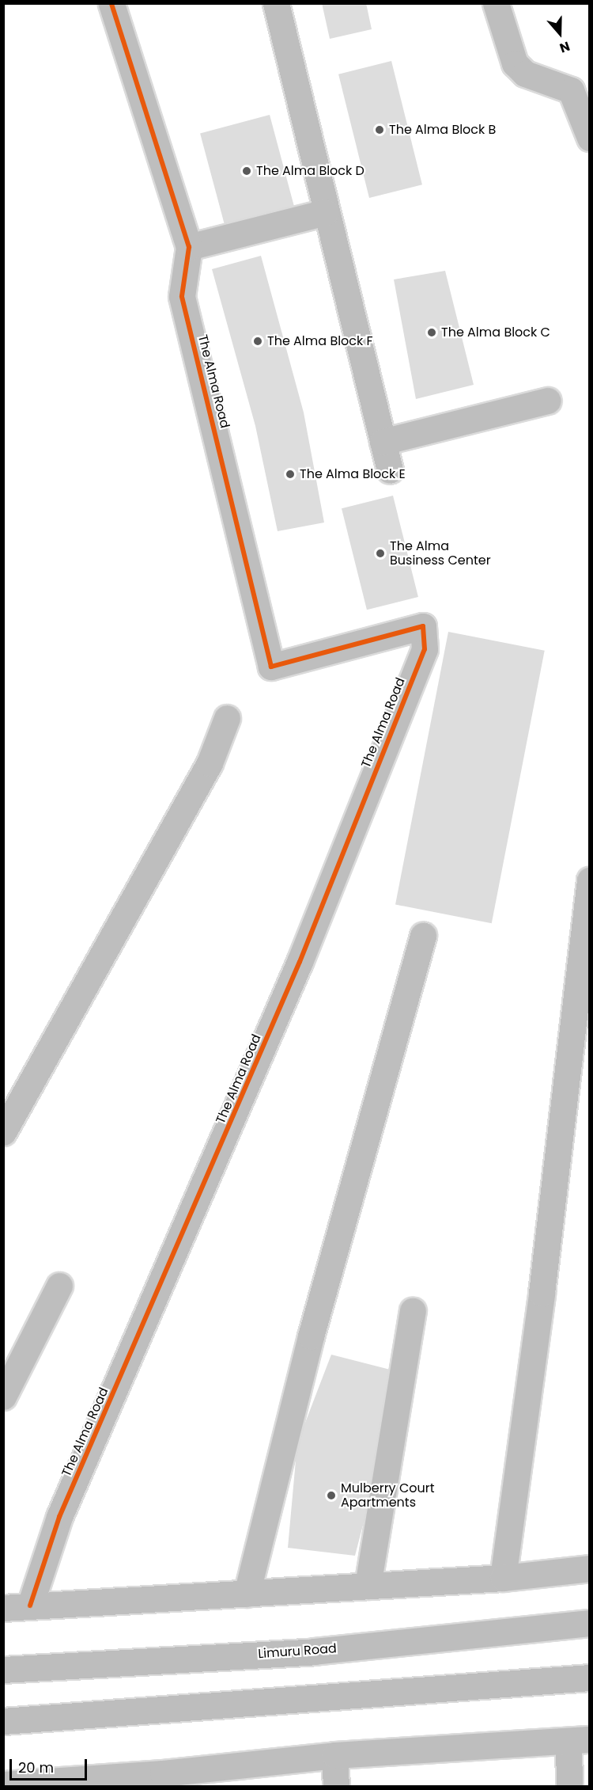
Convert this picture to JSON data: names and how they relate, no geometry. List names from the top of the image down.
{
  "streets": {
    "highway": ["Limuru Road"],
    "street": ["The Alma Road"]
  },
  "places": [
    "The Alma Block B",
    "The Alma Block D",
    "The Alma Block C",
    "The Alma Block F",
    "The Alma Block E",
    "The Alma Business Center",
    "Mulberry Court Apartments"
  ],
  "scale_bar": "20 m",
  "north": "bottom"
}
